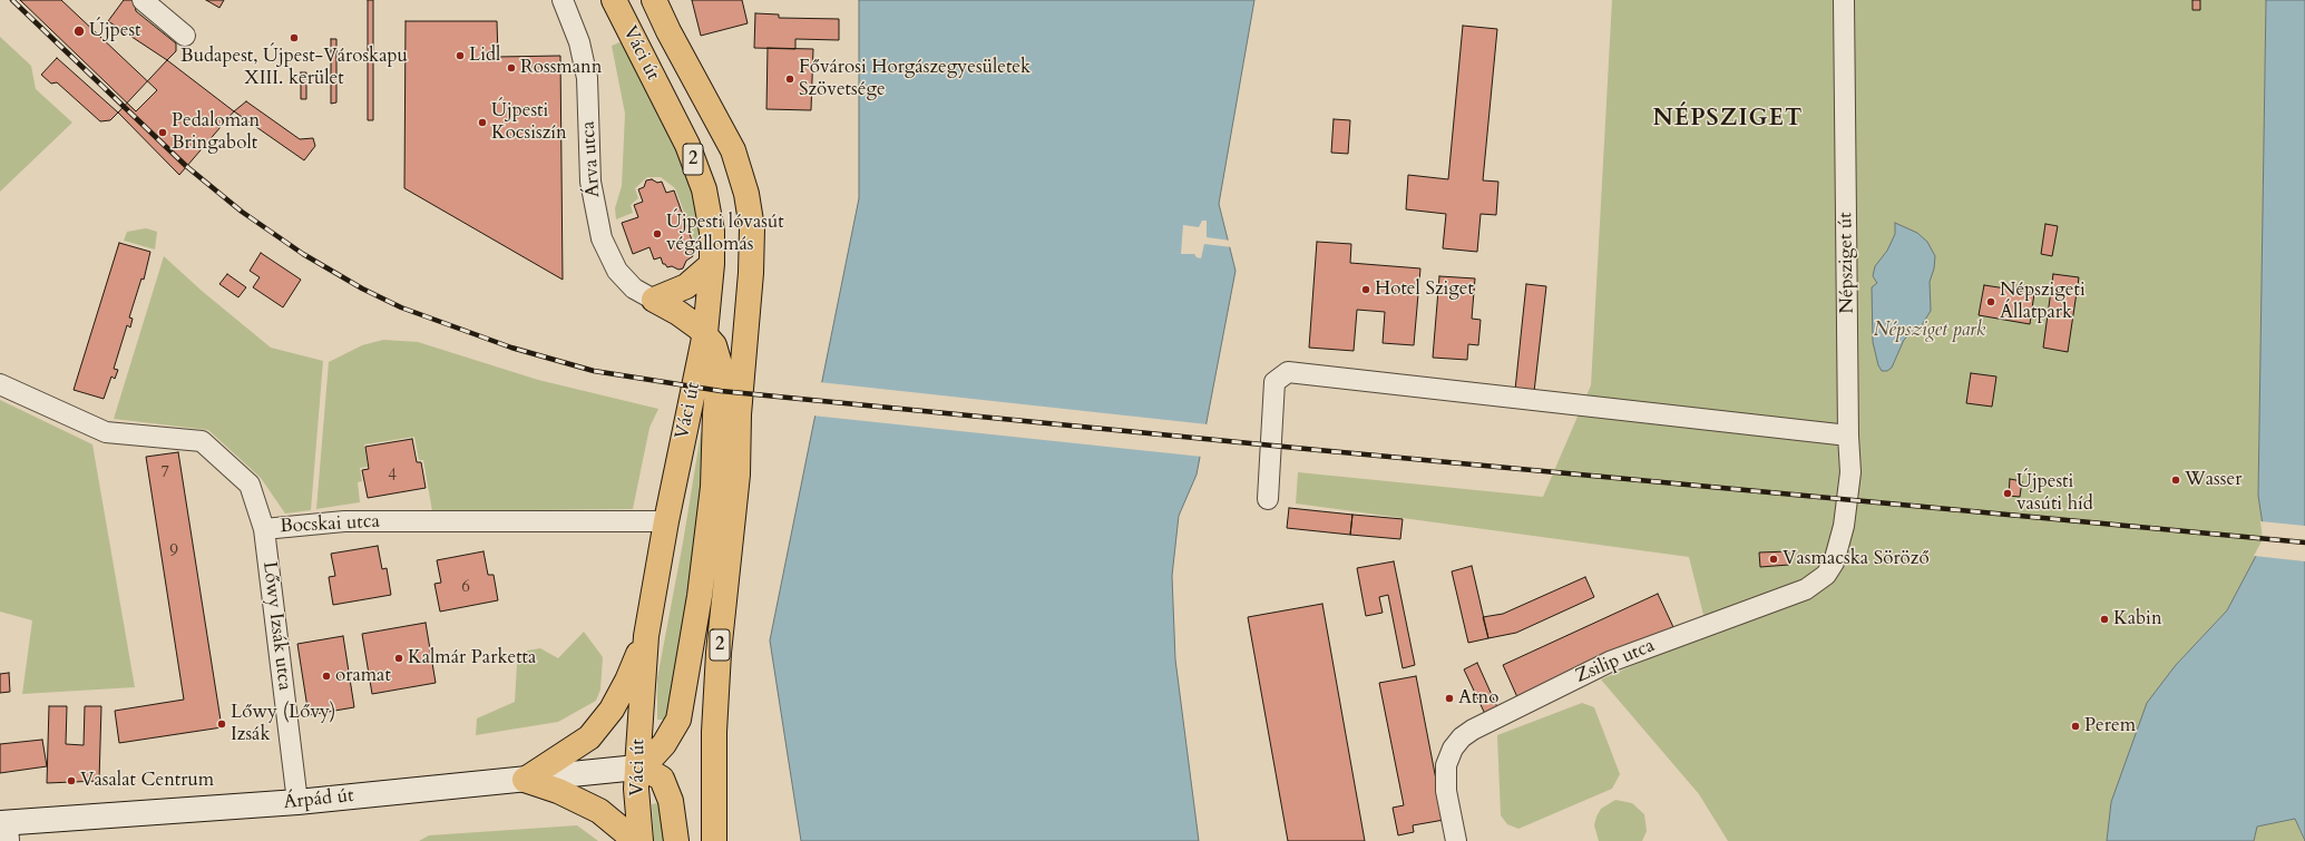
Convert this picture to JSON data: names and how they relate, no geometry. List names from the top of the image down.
{
  "streets": {
    "main road": ["Váci út", "2", "Árpád út"],
    "street": [
      "Árva utca",
      "Népsziget út",
      "Bocskai utca",
      "Lőwy Izsák utca",
      "Zsilip utca"
    ]
  },
  "crossings": [
    ["Váci út", "Bocskai utca"],
    ["Váci út", "Árpád út"],
    ["Népsziget út", "Zsilip utca"],
    ["Bocskai utca", "Lőwy Izsák utca"],
    ["Lőwy Izsák utca", "Árpád út"]
  ],
  "districts": ["NÉPSZIGET"],
  "parks": ["Népsziget park"],
  "places": [
    "Újpest",
    "Budapest, Újpest-Városkapu XIII. kerület",
    "Lidl",
    "Rossmann",
    "Fővárosi Horgászegyesületek Szövetsége",
    "Újpesti Kocsiszín",
    "Pedaloman Bringabolt",
    "Újpesti lóvasút végállomás",
    "Hotel Sziget",
    "Népszigeti Állatpark",
    "Wasser",
    "Újpesti vasúti híd",
    "Vasmacska Söröző",
    "Kabin",
    "Kalmár Parketta",
    "oramat",
    "Atno",
    "Lőwy (Lővy) Izsák",
    "Perem",
    "Vasalat Centrum"
  ],
  "house_numbers": [
    "7",
    "4",
    "9",
    "6"
  ]
}
